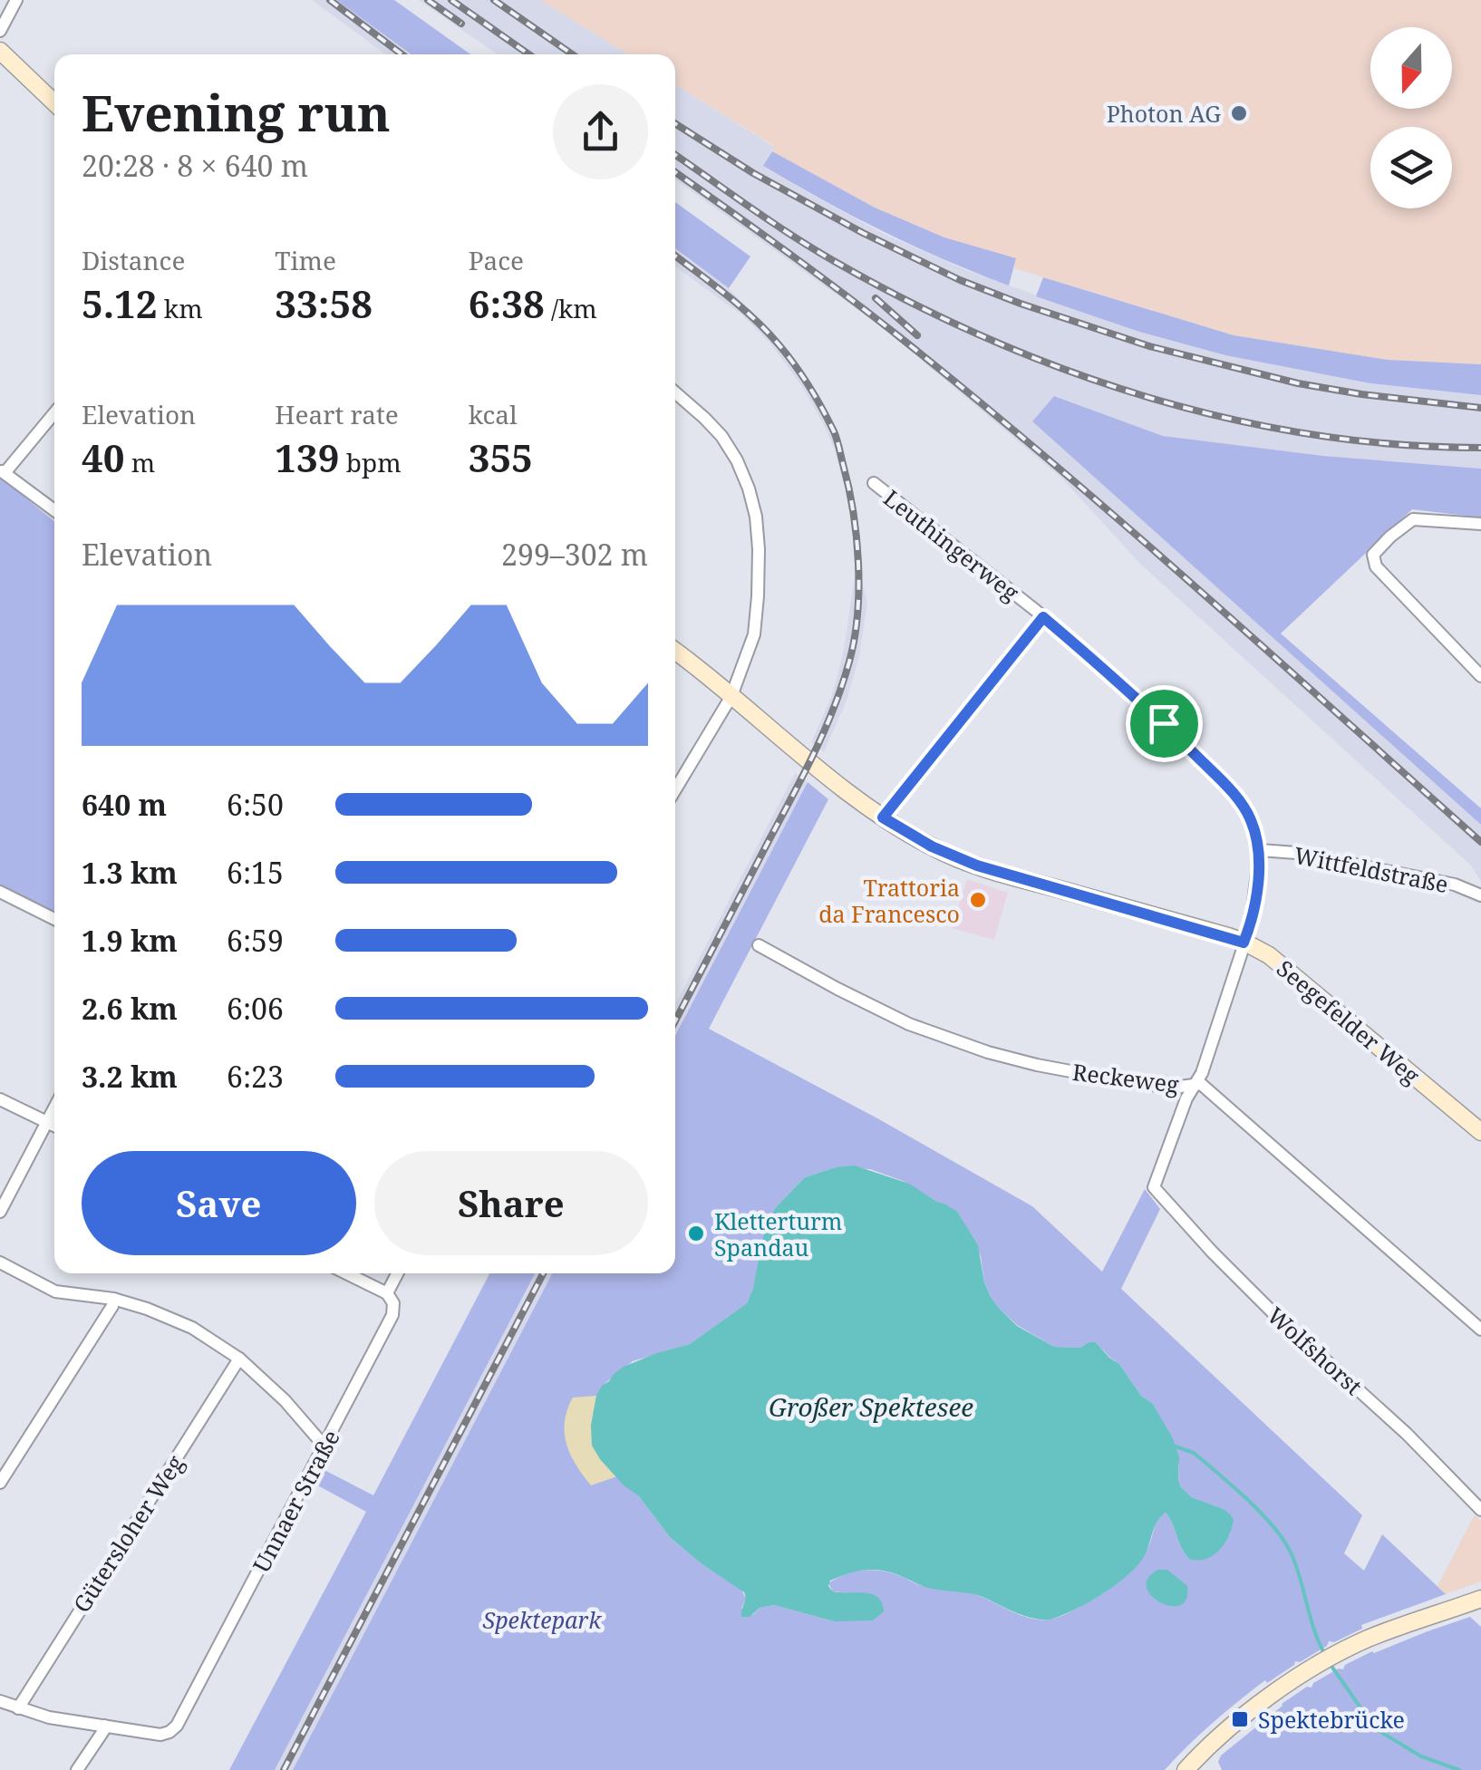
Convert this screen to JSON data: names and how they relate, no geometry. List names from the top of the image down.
{
  "streets": {
    "street": [
      "Leuthingerweg",
      "Wittfeldstraße",
      "Seegefelder Weg",
      "Reckeweg",
      "Wolfshorst",
      "Unnaer Straße",
      "Gütersloher Weg"
    ]
  },
  "crossings": [
    ["Leuthingerweg", "Wittfeldstraße"],
    ["Leuthingerweg", "Seegefelder Weg"],
    ["Leuthingerweg", "Reckeweg"],
    ["Leuthingerweg", "Wolfshorst"]
  ],
  "water": ["Großer Spektesee"],
  "parks": ["Spektepark"],
  "places": {
    "other": ["Photon AG", "Trattoria da Francesco", "Kletterturm Spandau"],
    "transit": ["Spektebrücke"]
  },
  "north": "bottom",
  "page": {
    "heading": ["Evening run", "20:28 · 8 × 640 m"],
    "stats": [
      ["Distance", "5.12 km"],
      ["Time", "33:58"],
      ["Pace", "6:38 /km"],
      ["Elevation", "40 m"],
      ["Heart rate", "139 bpm"],
      ["kcal", "355"]
    ],
    "chart": ["Elevation", "299–302 m"],
    "list": [
      {
        "name": "640 m",
        "note": "6:50"
      },
      {
        "name": "1.3 km",
        "note": "6:15"
      },
      {
        "name": "1.9 km",
        "note": "6:59"
      },
      {
        "name": "2.6 km",
        "note": "6:06"
      },
      {
        "name": "3.2 km",
        "note": "6:23"
      }
    ],
    "buttons": ["Save", "Share"]
  }
}
